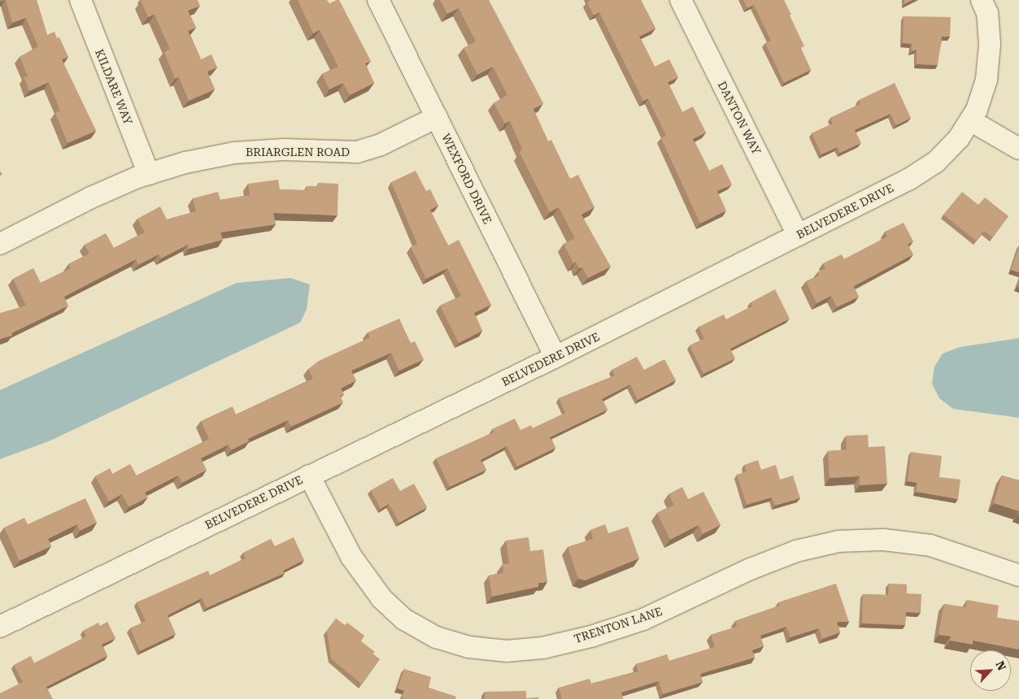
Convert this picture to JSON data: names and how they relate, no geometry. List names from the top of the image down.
{
  "streets": {
    "street": [
      "KILDARE WAY",
      "DANTON WAY",
      "BRIARGLEN ROAD",
      "WEXFORD DRIVE",
      "BELVEDERE DRIVE",
      "TRENTON LANE"
    ]
  },
  "crossings": [
    ["KILDARE WAY", "BRIARGLEN ROAD"],
    ["DANTON WAY", "BELVEDERE DRIVE"],
    ["BRIARGLEN ROAD", "WEXFORD DRIVE"],
    ["WEXFORD DRIVE", "BELVEDERE DRIVE"],
    ["BELVEDERE DRIVE", "TRENTON LANE"]
  ],
  "north": "top right"
}
